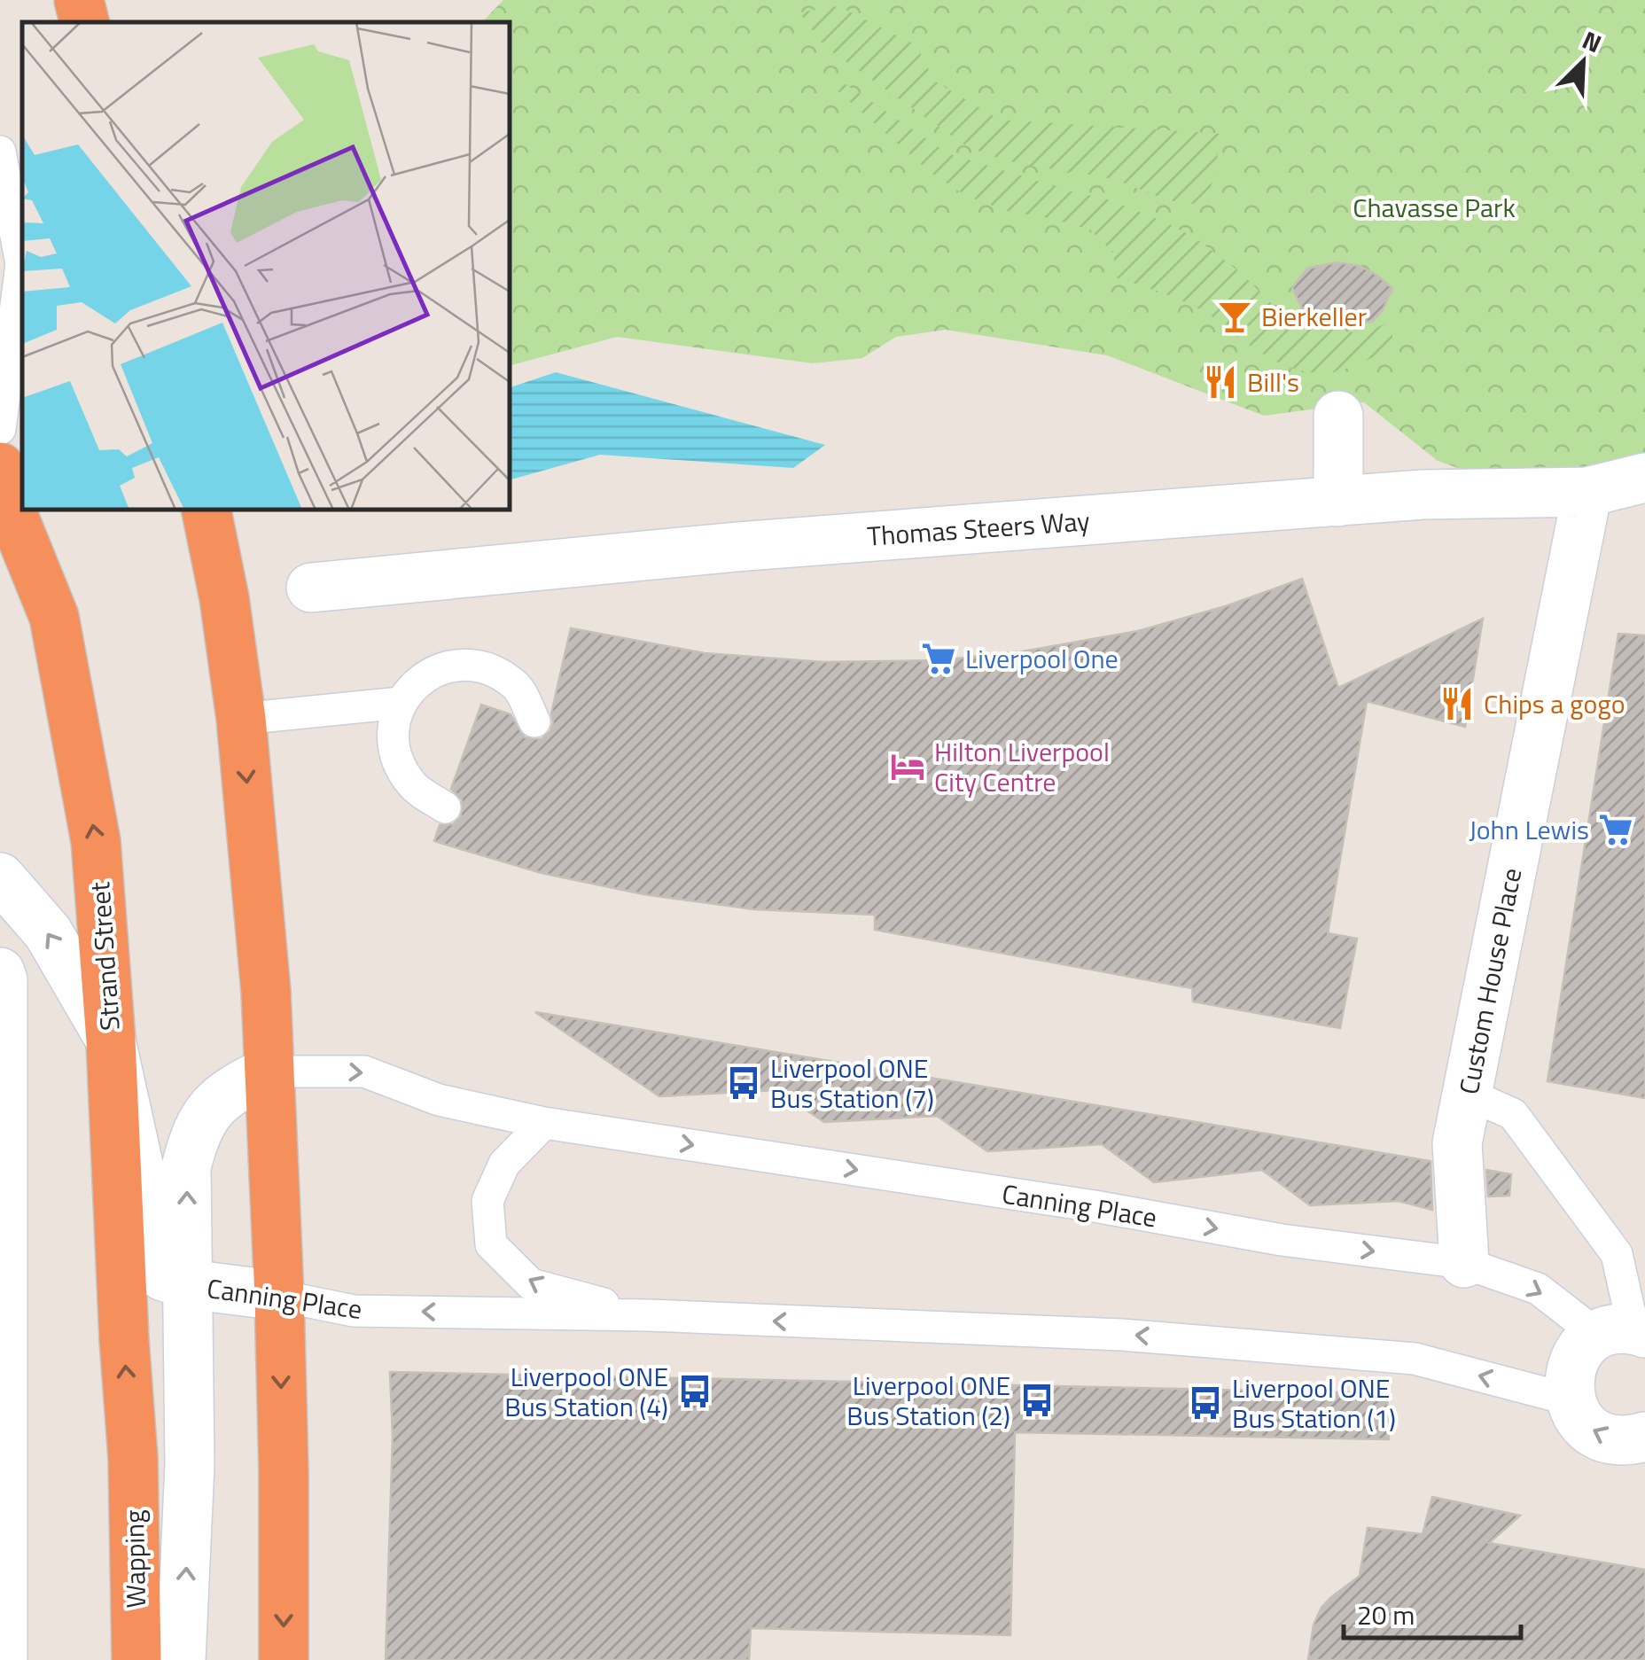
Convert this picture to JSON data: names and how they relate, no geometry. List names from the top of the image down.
{
  "streets": {
    "highway": ["Strand Street", "Wapping"],
    "street": ["Thomas Steers Way", "Custom House Place", "Canning Place"]
  },
  "crossings": [
    ["Thomas Steers Way", "Custom House Place"],
    ["Strand Street", "Canning Place"],
    ["Strand Street", "Wapping"],
    ["Custom House Place", "Canning Place"],
    ["Canning Place", "Wapping"]
  ],
  "parks": ["Chavasse Park"],
  "places": {
    "bar": ["Bierkeller"],
    "restaurant": ["Bill's", "Chips a gogo"],
    "supermarket": ["Liverpool One", "John Lewis"],
    "hotel": ["Hilton Liverpool City Centre"],
    "bus stop": [
      "Liverpool ONE Bus Station (7)",
      "Liverpool ONE Bus Station (4)",
      "Liverpool ONE Bus Station (2)",
      "Liverpool ONE Bus Station (1)"
    ]
  },
  "scale_bar": "20 m",
  "north": "top right"
}
